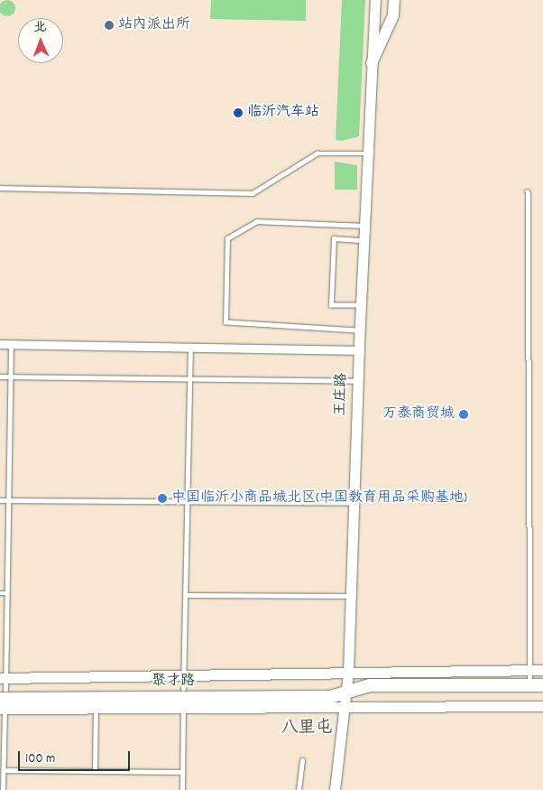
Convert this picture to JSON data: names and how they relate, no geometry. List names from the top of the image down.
{
  "streets": {
    "main road": ["聚才路"],
    "street": ["王庄路"]
  },
  "crossings": [
    ["王庄路", "聚才路"]
  ],
  "districts": ["八里屯"],
  "places": [
    "站内派出所",
    "临沂汽车站",
    "万泰商贸城",
    "中国临沂小商品城北区(中国教育用品采购基地)"
  ],
  "scale_bar": "100 m",
  "north": "top"
}
